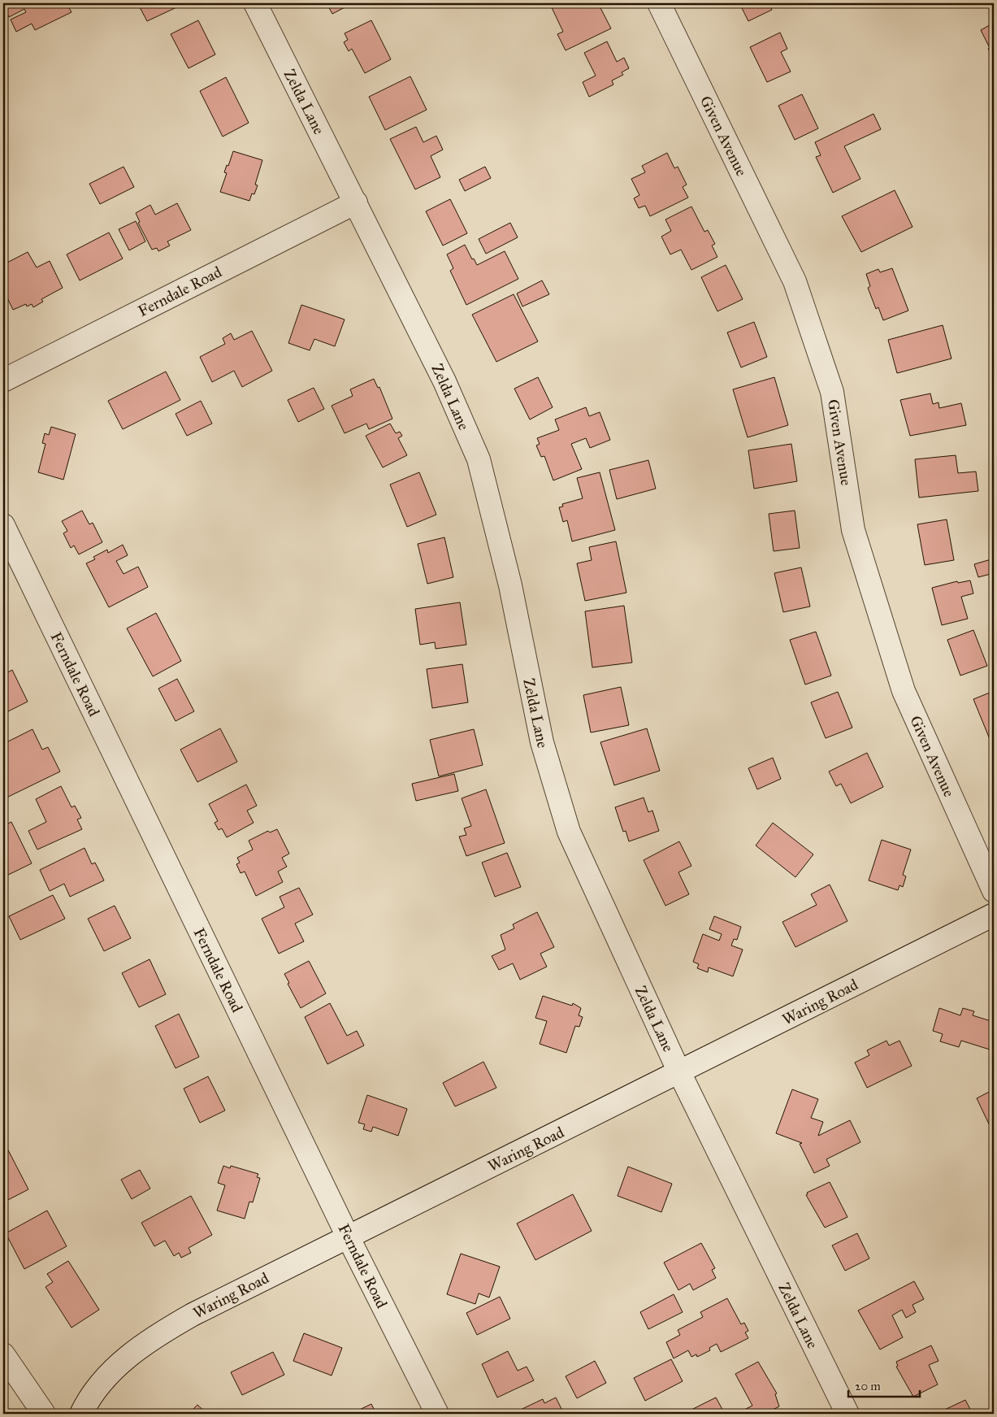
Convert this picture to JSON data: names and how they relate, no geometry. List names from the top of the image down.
{
  "streets": {
    "street": [
      "Zelda Lane",
      "Given Avenue",
      "Ferndale Road",
      "Waring Road"
    ]
  },
  "crossings": [
    ["Zelda Lane", "Ferndale Road"],
    ["Zelda Lane", "Waring Road"],
    ["Ferndale Road", "Waring Road"]
  ],
  "scale_bar": "20 m"
}
